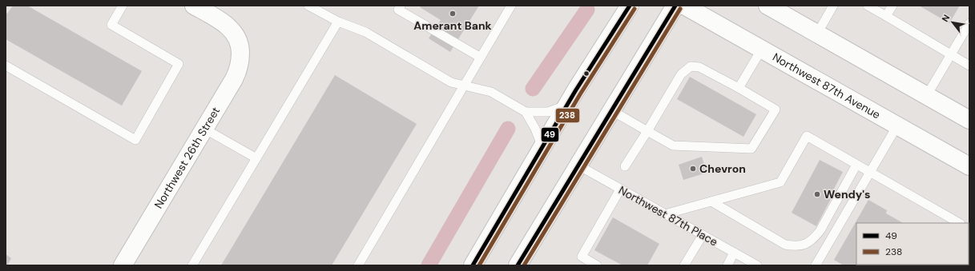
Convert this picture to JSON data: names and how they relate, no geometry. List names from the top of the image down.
{
  "streets": {
    "main road": ["Northwest 87th Avenue", "Northwest 26th Street"],
    "lane": ["Northwest 87th Place"]
  },
  "places": ["Amerant Bank", "Chevron", "Wendy's"],
  "lines": ["transit line 49", "transit line 238"],
  "legend": ["49", "238"],
  "north": "top left"
}
